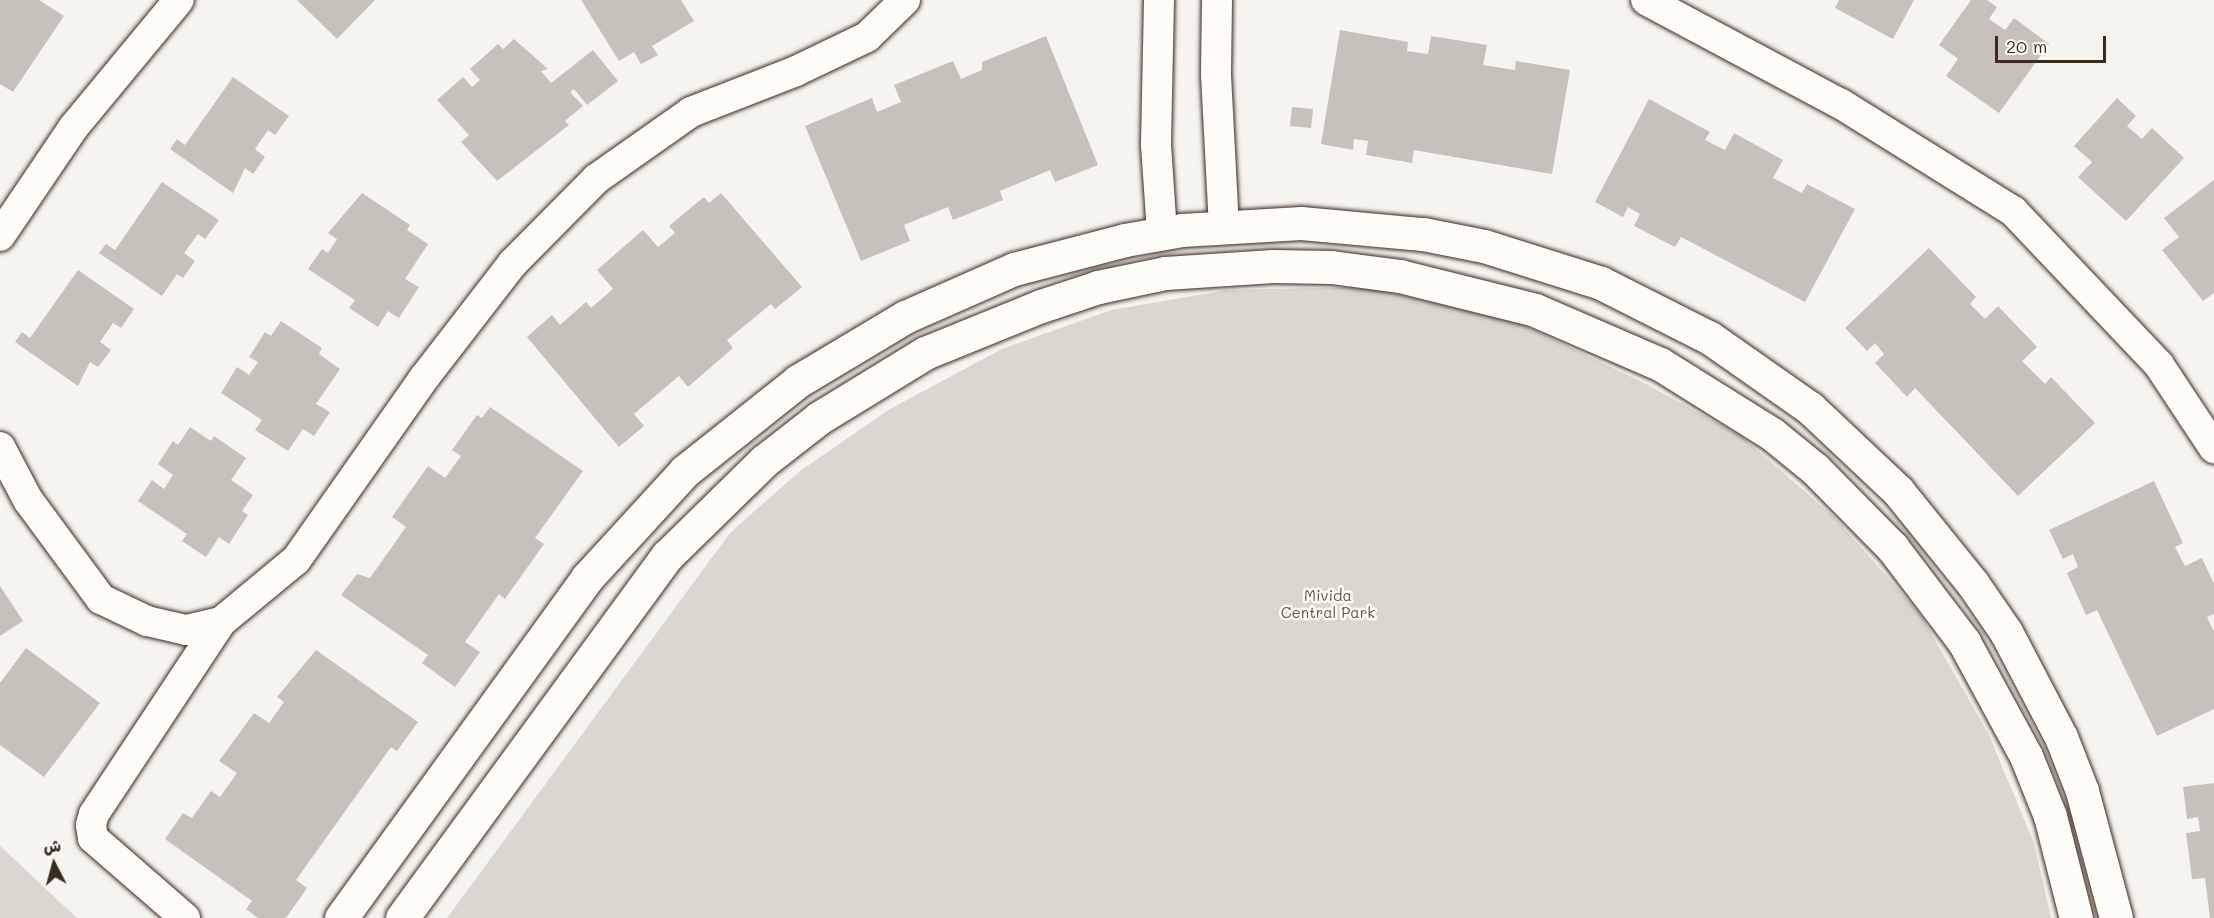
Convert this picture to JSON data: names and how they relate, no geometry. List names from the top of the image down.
{
  "parks": ["Mivida Central Park"],
  "scale_bar": "20 m",
  "north": "top"
}
